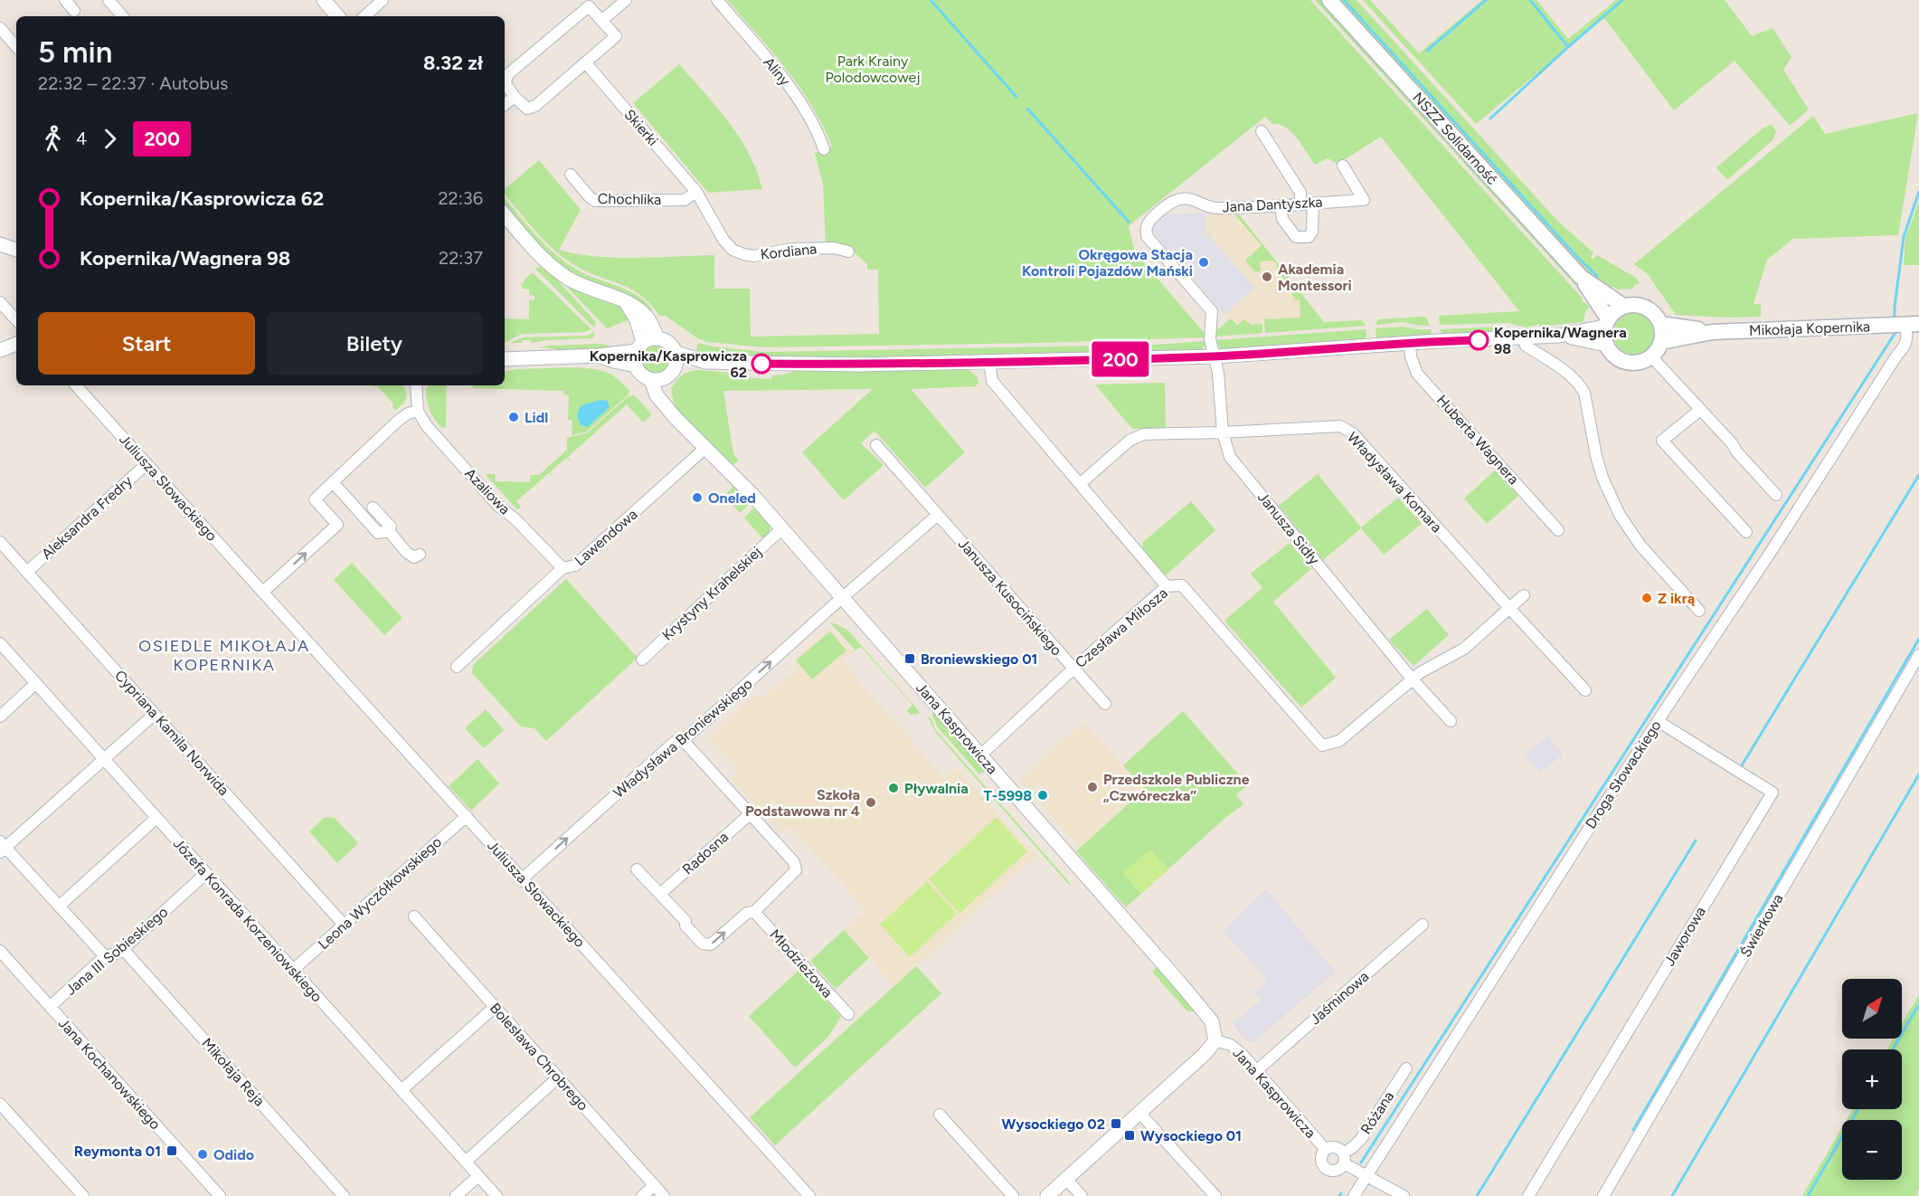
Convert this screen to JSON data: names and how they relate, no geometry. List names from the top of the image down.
{
  "streets": {
    "main road": ["NSZZ Solidarność", "Mikołaja Kopernika"],
    "street": [
      "Aliny",
      "Skierki",
      "Chochlika",
      "Jana Dantyszka",
      "Kordiana",
      "Huberta Wagnera",
      "Władysława Komara",
      "Juliusza Słowackiego",
      "Azaliowa",
      "Aleksandra Fredry",
      "Janusza Sidły",
      "Lawendowa",
      "Krystyny Krahelskiej",
      "Janusza Kusocińskiego",
      "Czesława Miłosza",
      "Jana Kasprowicza",
      "Cypriana Kamila Norwida",
      "Władysława Broniewskiego",
      "Droga Słowackiego",
      "Radosna",
      "Leona Wyczółkowskiego",
      "Józefa Konrada Korzeniowskiego",
      "Świerkowa",
      "Jaworowa",
      "Jana III Sobieskiego",
      "Młodzieżowa",
      "Jaśminowa",
      "Bolesława Chrobrego",
      "Mikołaja Reja",
      "Jana Kochanowskiego",
      "Różana"
    ]
  },
  "crossings": [
    ["Skierki", "Chochlika"],
    ["Skierki", "Kordiana"],
    ["NSZZ Solidarność", "Mikołaja Kopernika"],
    ["Chochlika", "Kordiana"],
    ["Jana Dantyszka", "Janusza Sidły"],
    ["Mikołaja Kopernika", "Droga Słowackiego"],
    ["Władysława Komara", "Janusza Sidły"],
    ["Juliusza Słowackiego", "Aleksandra Fredry"],
    ["Juliusza Słowackiego", "Władysława Broniewskiego"],
    ["Juliusza Słowackiego", "Leona Wyczółkowskiego"],
    ["Azaliowa", "Lawendowa"],
    ["Aleksandra Fredry", "Cypriana Kamila Norwida"],
    ["Janusza Sidły", "Czesława Miłosza"],
    ["Lawendowa", "Jana Kasprowicza"],
    ["Krystyny Krahelskiej", "Jana Kasprowicza"],
    ["Janusza Kusocińskiego", "Czesława Miłosza"],
    ["Czesława Miłosza", "Jana Kasprowicza"],
    ["Jana Kasprowicza", "Władysława Broniewskiego"],
    ["Jana Kasprowicza", "Jaśminowa"],
    ["Jana Kasprowicza", "Różana"],
    ["Cypriana Kamila Norwida", "Leona Wyczółkowskiego"],
    ["Droga Słowackiego", "Jaworowa"],
    ["Leona Wyczółkowskiego", "Józefa Konrada Korzeniowskiego"],
    ["Józefa Konrada Korzeniowskiego", "Jana III Sobieskiego"],
    ["Jana III Sobieskiego", "Mikołaja Reja"],
    ["Jana III Sobieskiego", "Jana Kochanowskiego"]
  ],
  "one_way": ["Władysława Broniewskiego"],
  "districts": ["OSIEDLE MIKOŁAJA KOPERNIKA"],
  "parks": ["Park Krainy Polodowcowej"],
  "places": {
    "other": [
      "Okręgowa Stacja Kontroli Pojazdów Mański",
      "Akademia Montessori",
      "Kopernika/Wagnera 98",
      "Kopernika/Kasprowicza 62",
      "Lidl",
      "Oneled",
      "Z ikrą",
      "Przedszkole Publiczne „Czwóreczka”",
      "Pływalnia",
      "T-5998",
      "Szkoła Podstawowa nr 4",
      "Odido"
    ],
    "transit": [
      "Broniewskiego 01",
      "Wysockiego 02",
      "Wysockiego 01",
      "Reymonta 01"
    ]
  },
  "lines": ["bus line 200"],
  "north": "top right",
  "page": {
    "on_map": "200",
    "heading": ["5 min", "22:32 – 22:37 · Autobus", "8.32 zł"],
    "legs": ["4", "200"],
    "list": [
      {
        "name": "Kopernika/Kasprowicza 62",
        "value": "22:36"
      },
      {
        "name": "Kopernika/Wagnera 98",
        "value": "22:37"
      }
    ],
    "buttons": ["Start", "Bilety"],
    "map_buttons": ["+", "−"]
  }
}
